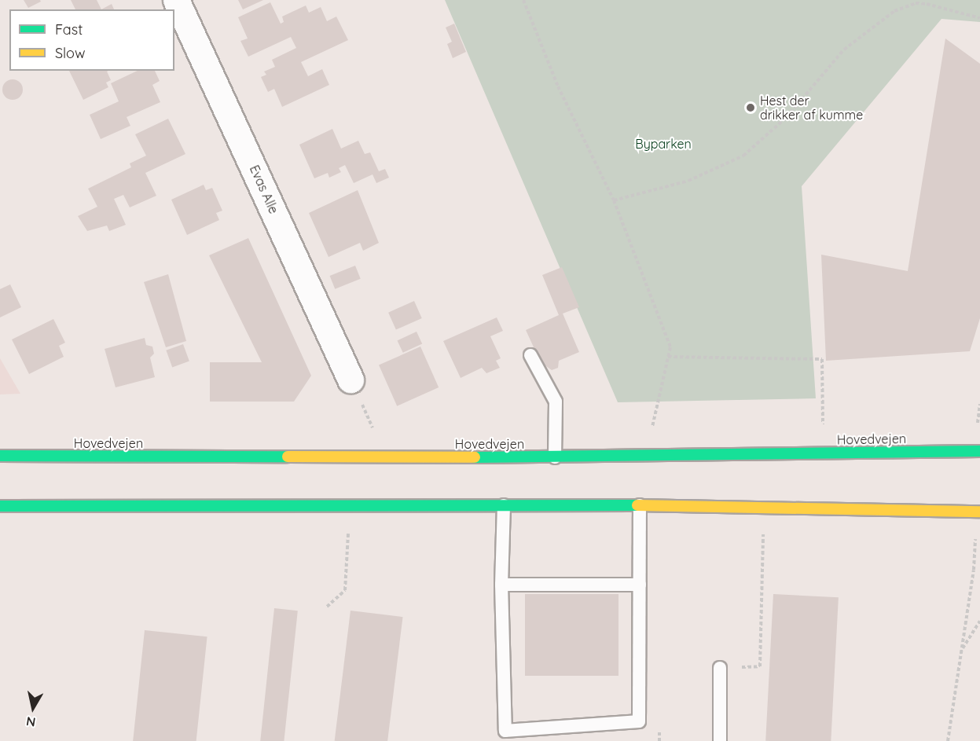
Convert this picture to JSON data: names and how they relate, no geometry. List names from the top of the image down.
{
  "streets": {
    "main road": ["Hovedvejen"],
    "street": ["Evas Alle"]
  },
  "parks": ["Byparken"],
  "places": ["Hest der drikker af kumme"],
  "legend": ["Fast", "Slow"],
  "north": "bottom"
}
